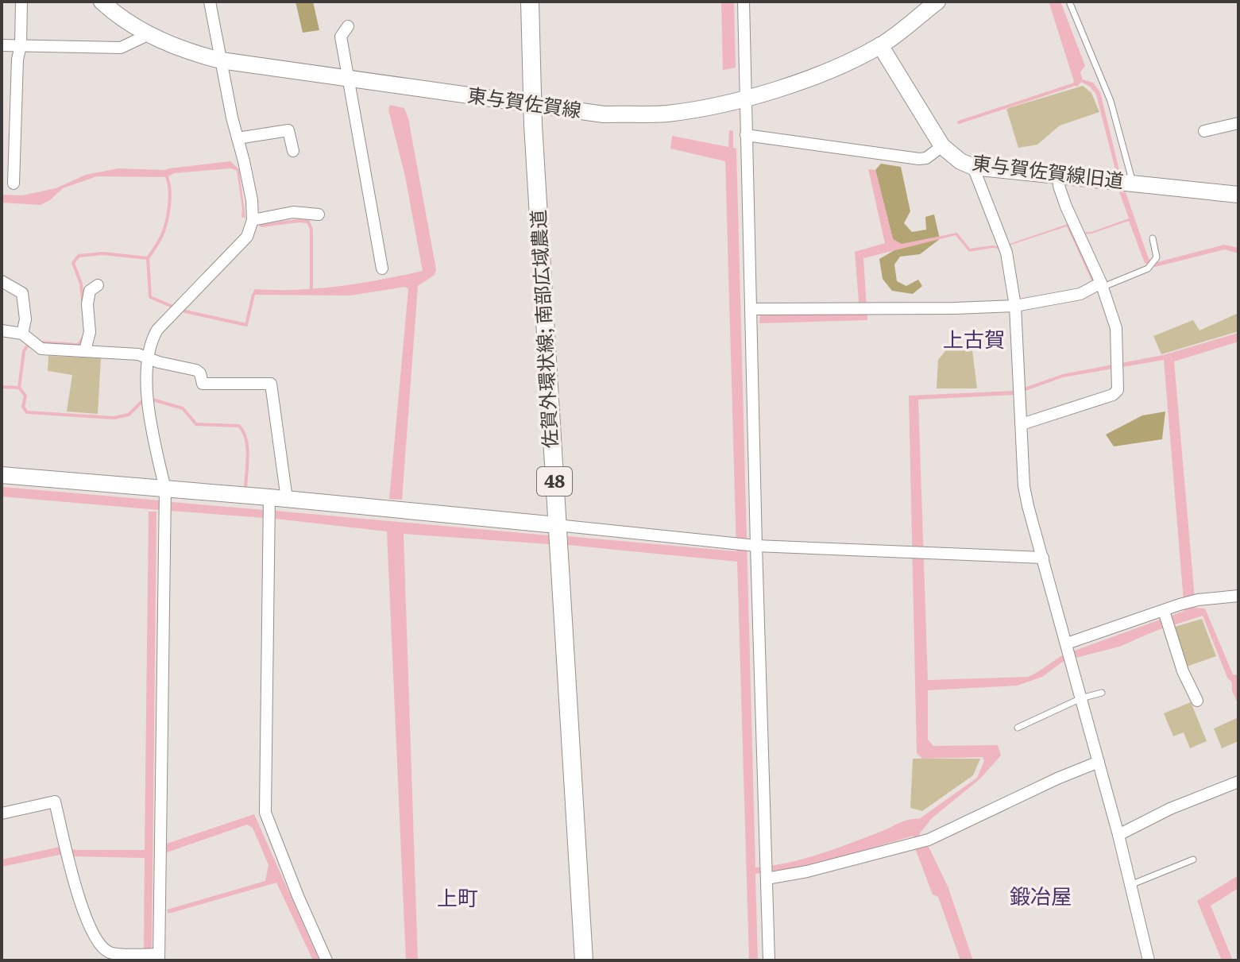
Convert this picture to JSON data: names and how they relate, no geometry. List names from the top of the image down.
{
  "streets": {
    "main road": [
      "東与賀佐賀線",
      "東与賀佐賀線旧道",
      "佐賀外環状線; 南部広域農道",
      "48"
    ]
  },
  "crossings": [
    ["東与賀佐賀線", "東与賀佐賀線旧道"],
    ["東与賀佐賀線", "佐賀外環状線; 南部広域農道"]
  ],
  "districts": ["上古賀", "鍛冶屋", "上町"]
}
